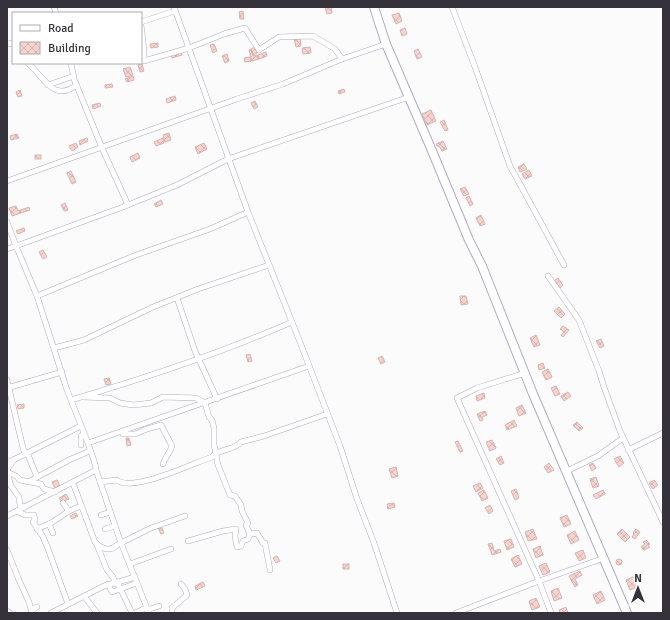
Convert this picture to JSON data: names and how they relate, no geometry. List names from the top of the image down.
{
  "legend": ["Road", "Building"],
  "north": "top"
}
